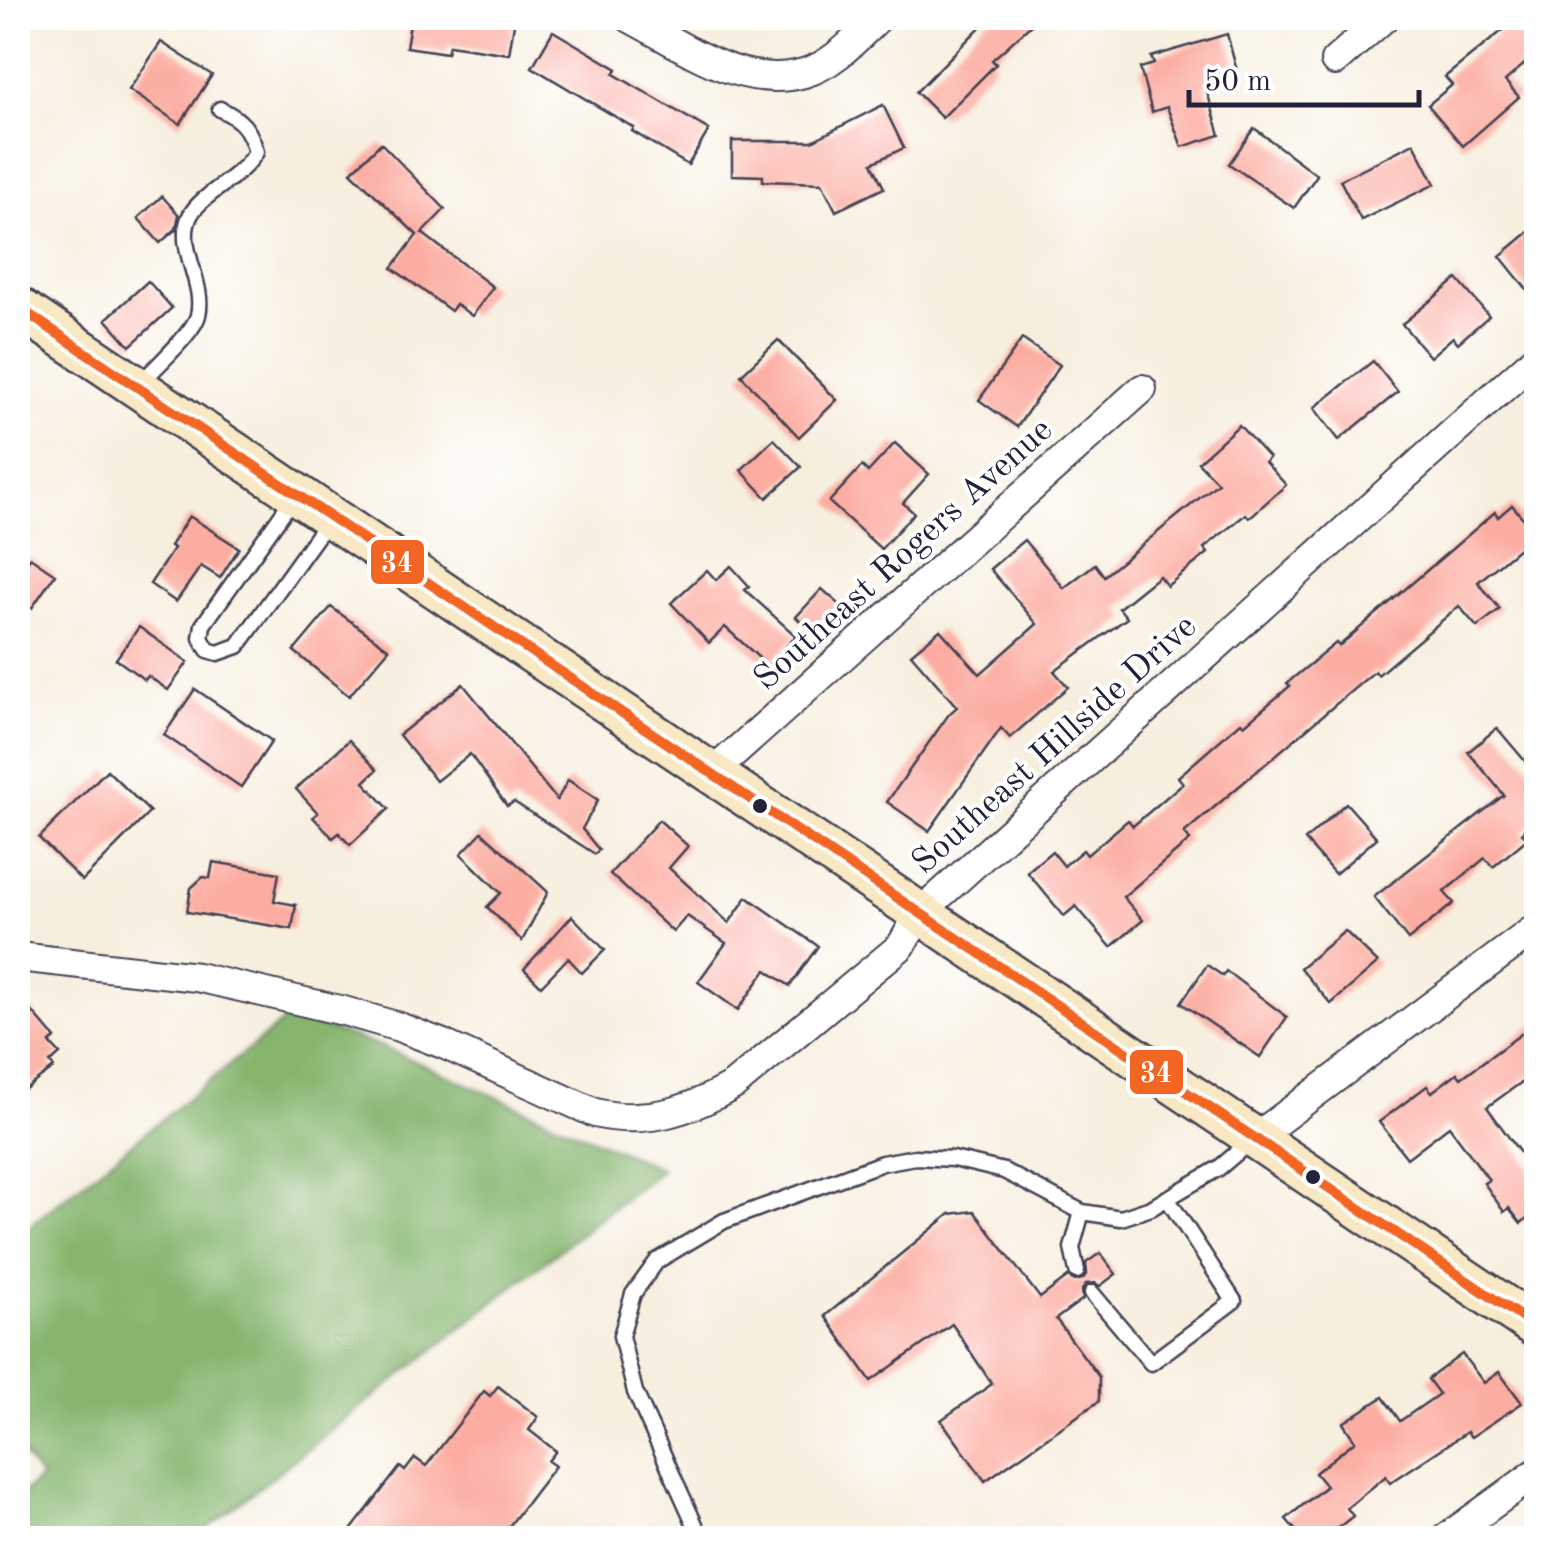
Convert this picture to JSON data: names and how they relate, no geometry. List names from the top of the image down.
{
  "streets": {
    "street": ["Southeast Rogers Avenue", "Southeast Hillside Drive"]
  },
  "lines": ["transit line 34"],
  "scale_bar": "50 m"
}
